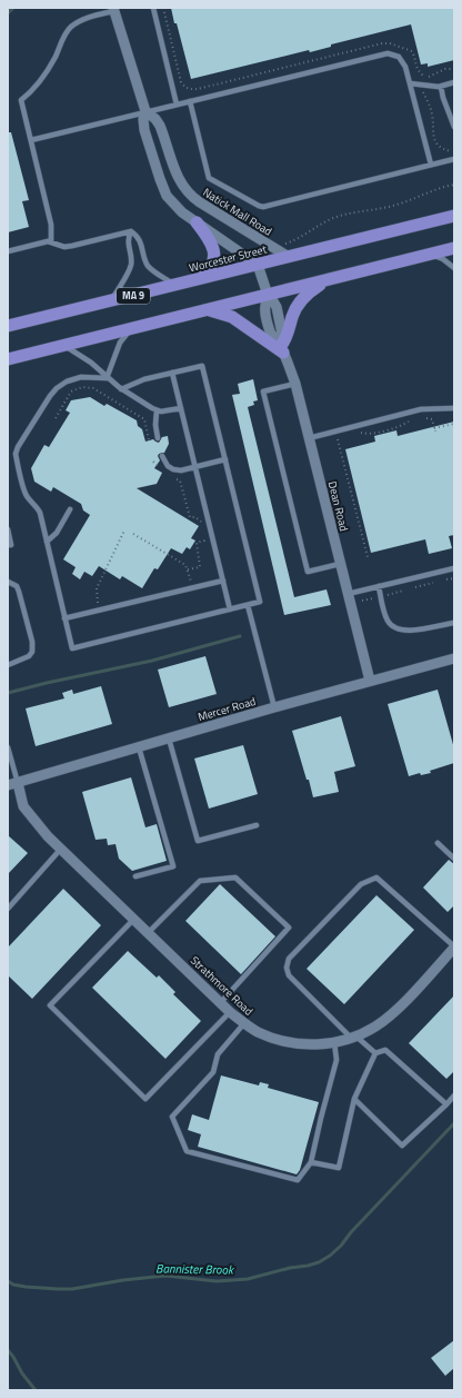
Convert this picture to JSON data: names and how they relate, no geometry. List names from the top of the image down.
{
  "streets": {
    "highway": ["Worcester Street", "MA 9"],
    "street": [
      "Natick Mall Road",
      "Dean Road",
      "Mercer Road",
      "Strathmore Road"
    ]
  },
  "crossings": [
    ["Natick Mall Road", "Worcester Street"],
    ["Natick Mall Road", "Dean Road"],
    ["Worcester Street", "Dean Road"],
    ["Dean Road", "Mercer Road"],
    ["Mercer Road", "Strathmore Road"]
  ],
  "water": ["Bannister Brook"]
}
